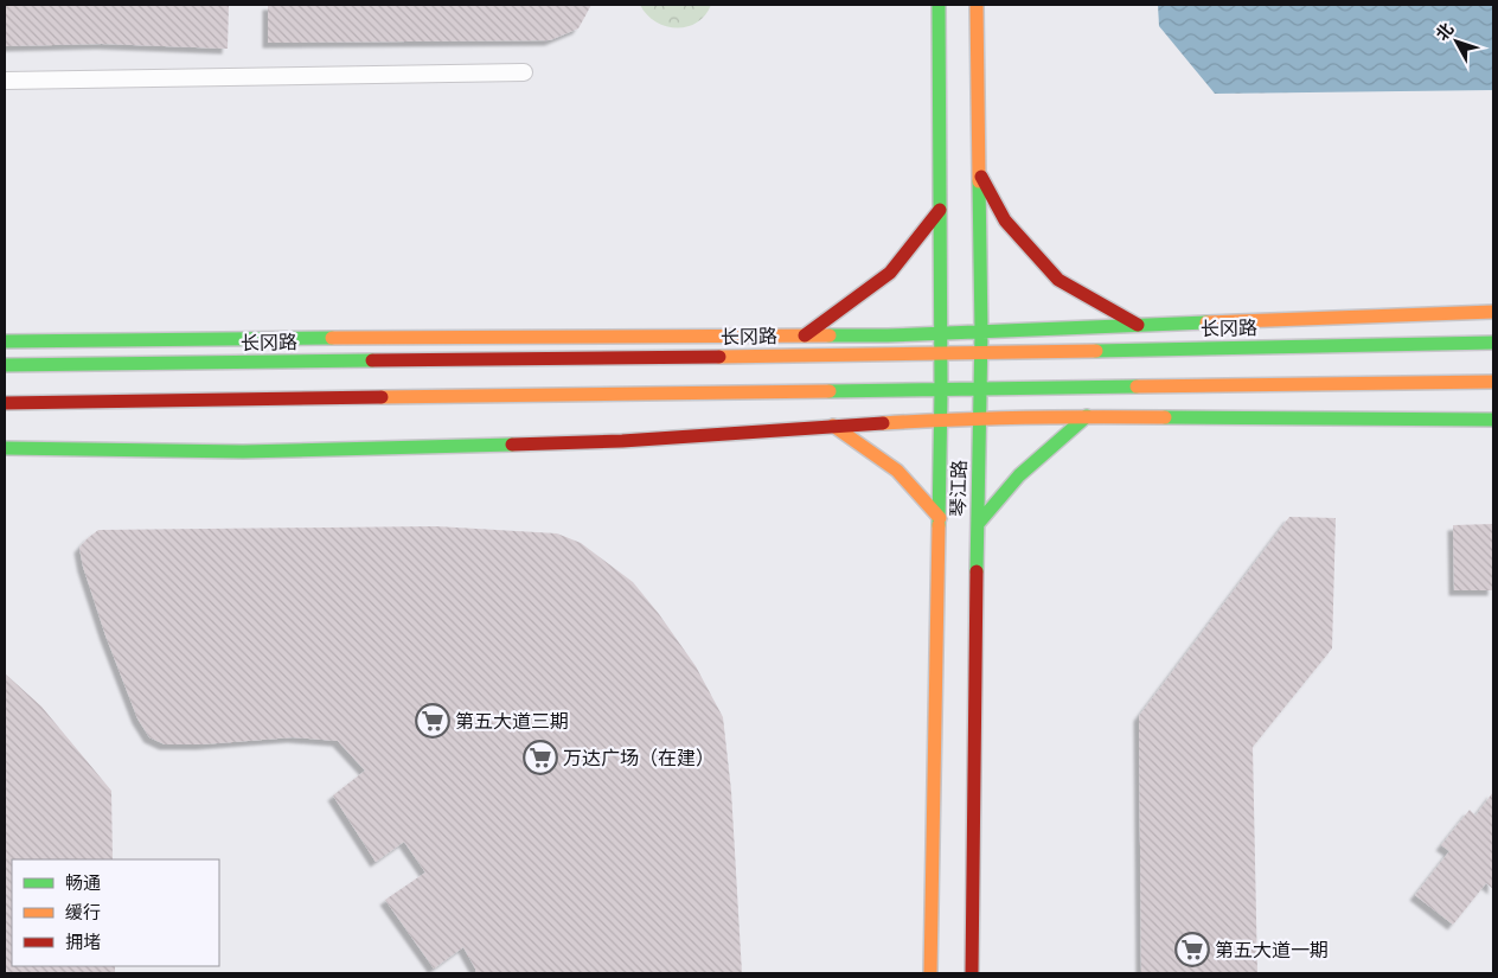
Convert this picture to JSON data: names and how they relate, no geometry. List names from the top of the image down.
{
  "streets": {
    "main road": ["长冈路", "琴江路"]
  },
  "crossings": [
    ["长冈路", "琴江路"]
  ],
  "places": {
    "supermarket": ["第五大道三期", "万达广场（在建）", "第五大道一期"]
  },
  "legend": ["畅通", "缓行", "拥堵"],
  "north": "top left"
}
